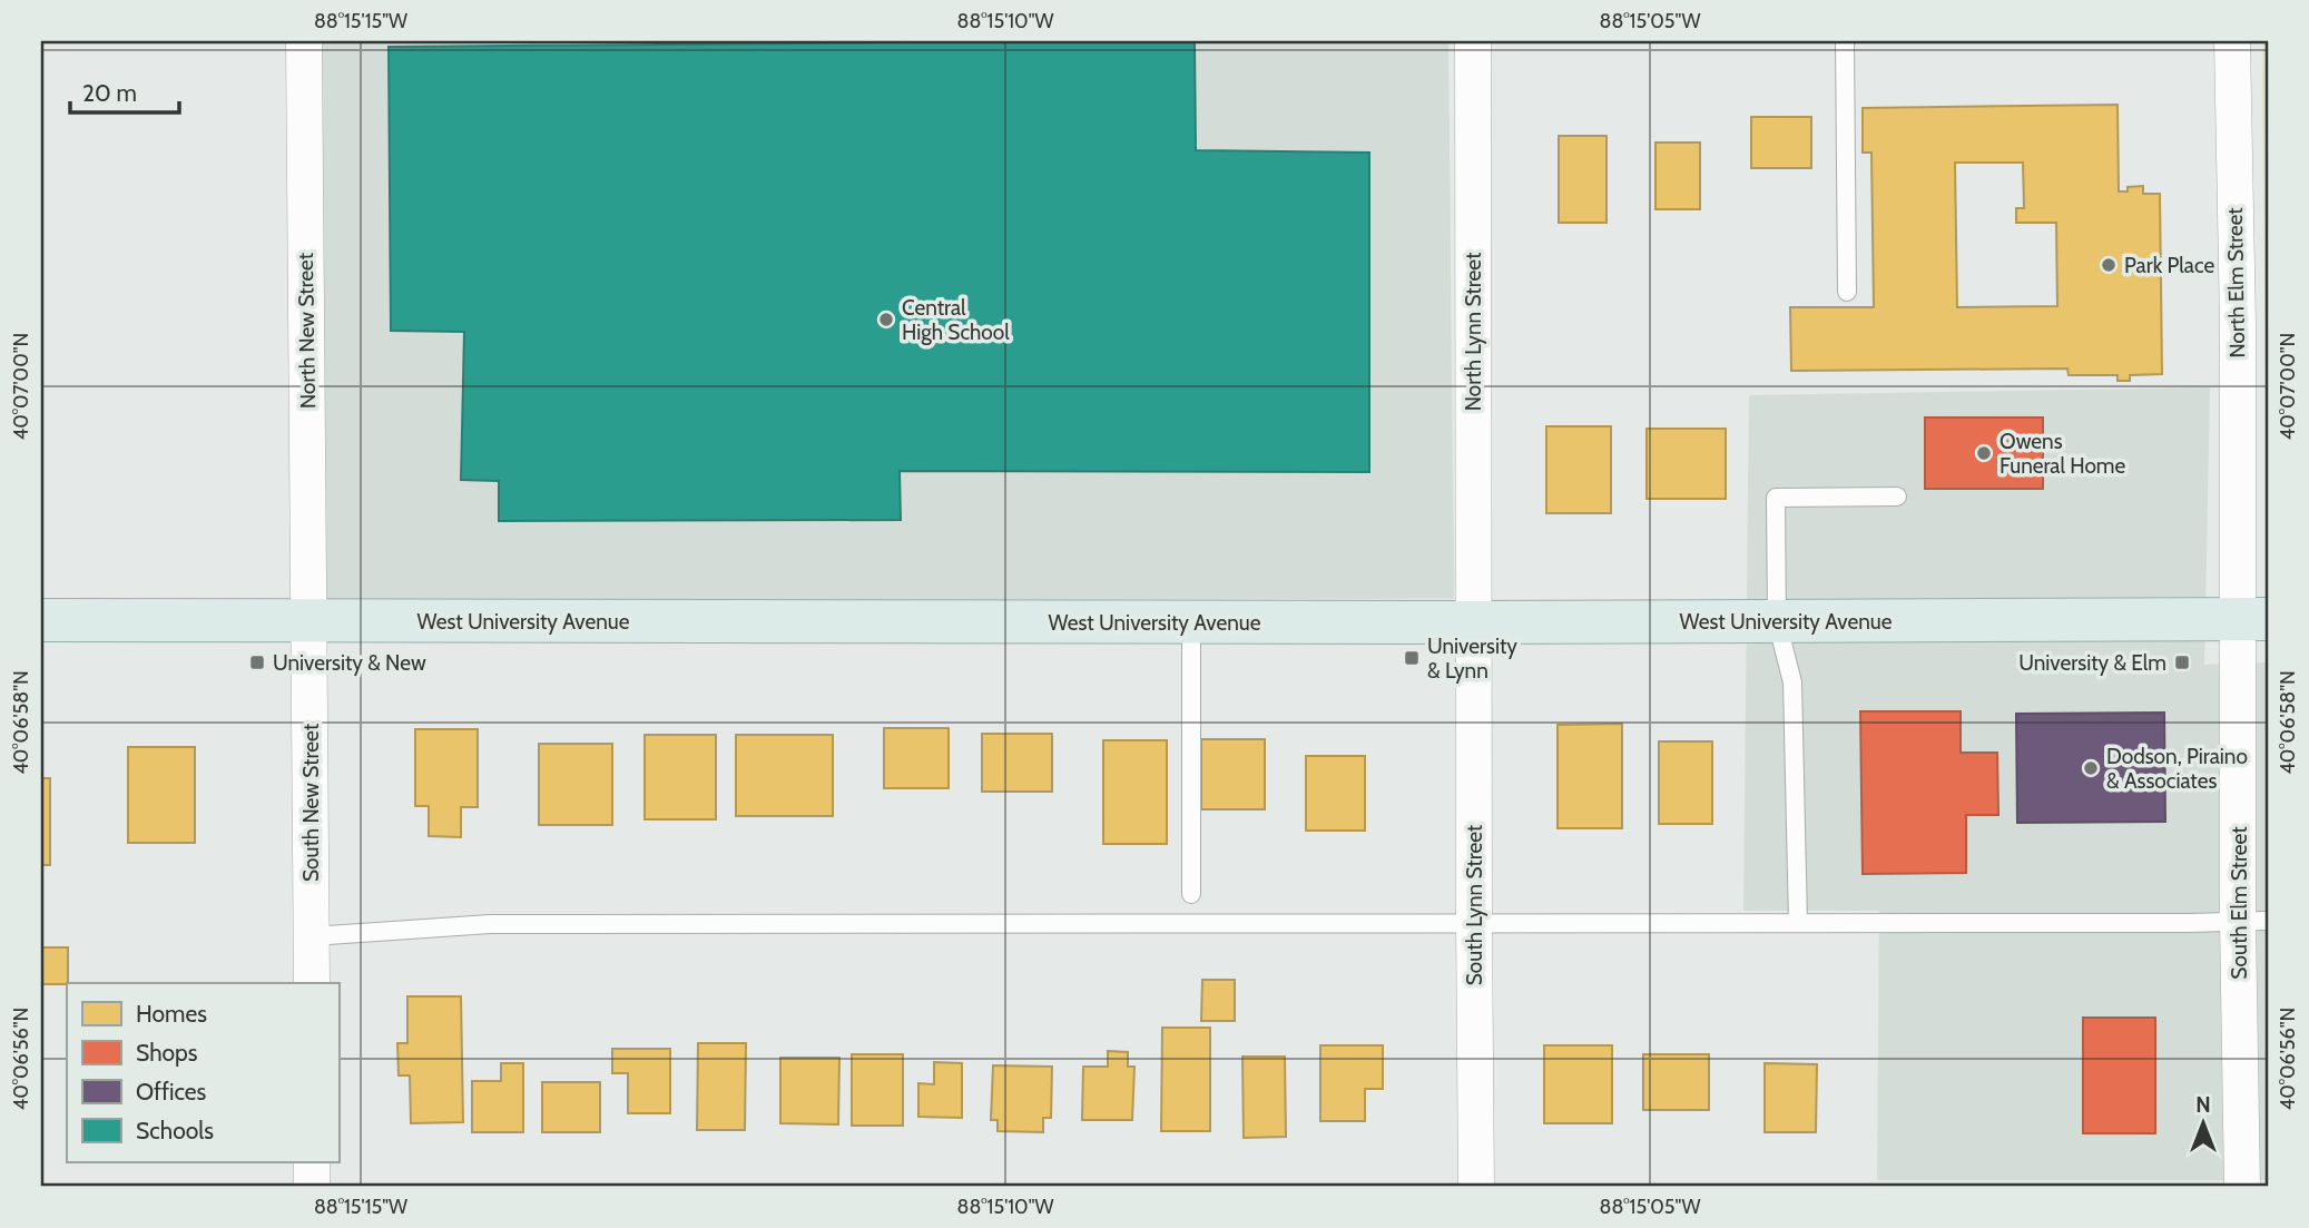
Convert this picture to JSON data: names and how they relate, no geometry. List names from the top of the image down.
{
  "streets": {
    "main road": ["West University Avenue"],
    "street": [
      "North Elm Street",
      "North New Street",
      "North Lynn Street",
      "South New Street",
      "South Elm Street",
      "South Lynn Street"
    ]
  },
  "crossings": [
    ["North Elm Street", "West University Avenue"],
    ["North Elm Street", "South Elm Street"],
    ["North New Street", "West University Avenue"],
    ["North New Street", "South New Street"],
    ["North Lynn Street", "West University Avenue"],
    ["North Lynn Street", "South Lynn Street"],
    ["West University Avenue", "South New Street"],
    ["West University Avenue", "South Elm Street"],
    ["West University Avenue", "South Lynn Street"]
  ],
  "places": {
    "other": [
      "Park Place",
      "Central High School",
      "Owens Funeral Home",
      "Dodson, Piraino & Associates"
    ],
    "transit": ["University & Lynn", "University & New", "University & Elm"]
  },
  "legend": [
    "Homes",
    "Shops",
    "Offices",
    "Schools"
  ],
  "scale_bar": "20 m",
  "north": "top",
  "coordinates": [
    "88°15'15\"W",
    "88°15'10\"W",
    "88°15'05\"W",
    "40°07'00\"N",
    "40°06'58\"N",
    "40°06'56\"N"
  ]
}
